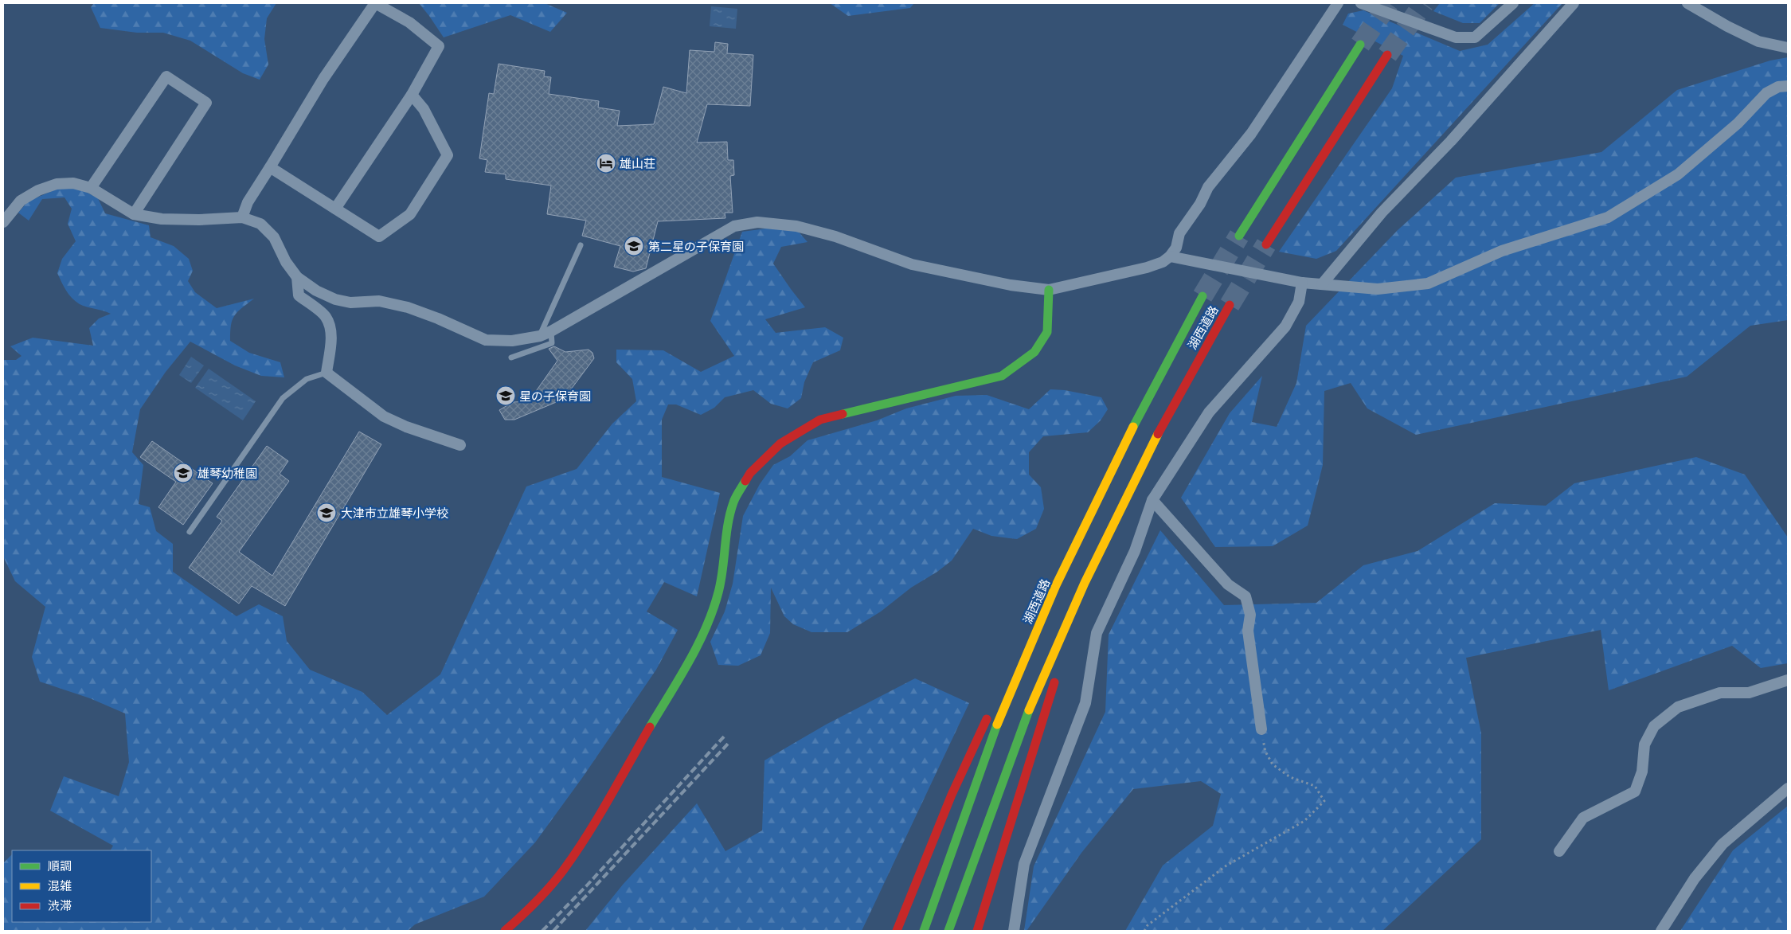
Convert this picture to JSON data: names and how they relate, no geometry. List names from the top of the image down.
{
  "streets": {
    "main road": ["湖西道路"]
  },
  "places": {
    "hotel": ["雄山荘"],
    "school or university": [
      "第二星の子保育園",
      "星の子保育園",
      "雄琴幼稚園",
      "大津市立雄琴小学校"
    ]
  },
  "legend": ["順調", "混雑", "渋滞"]
}
